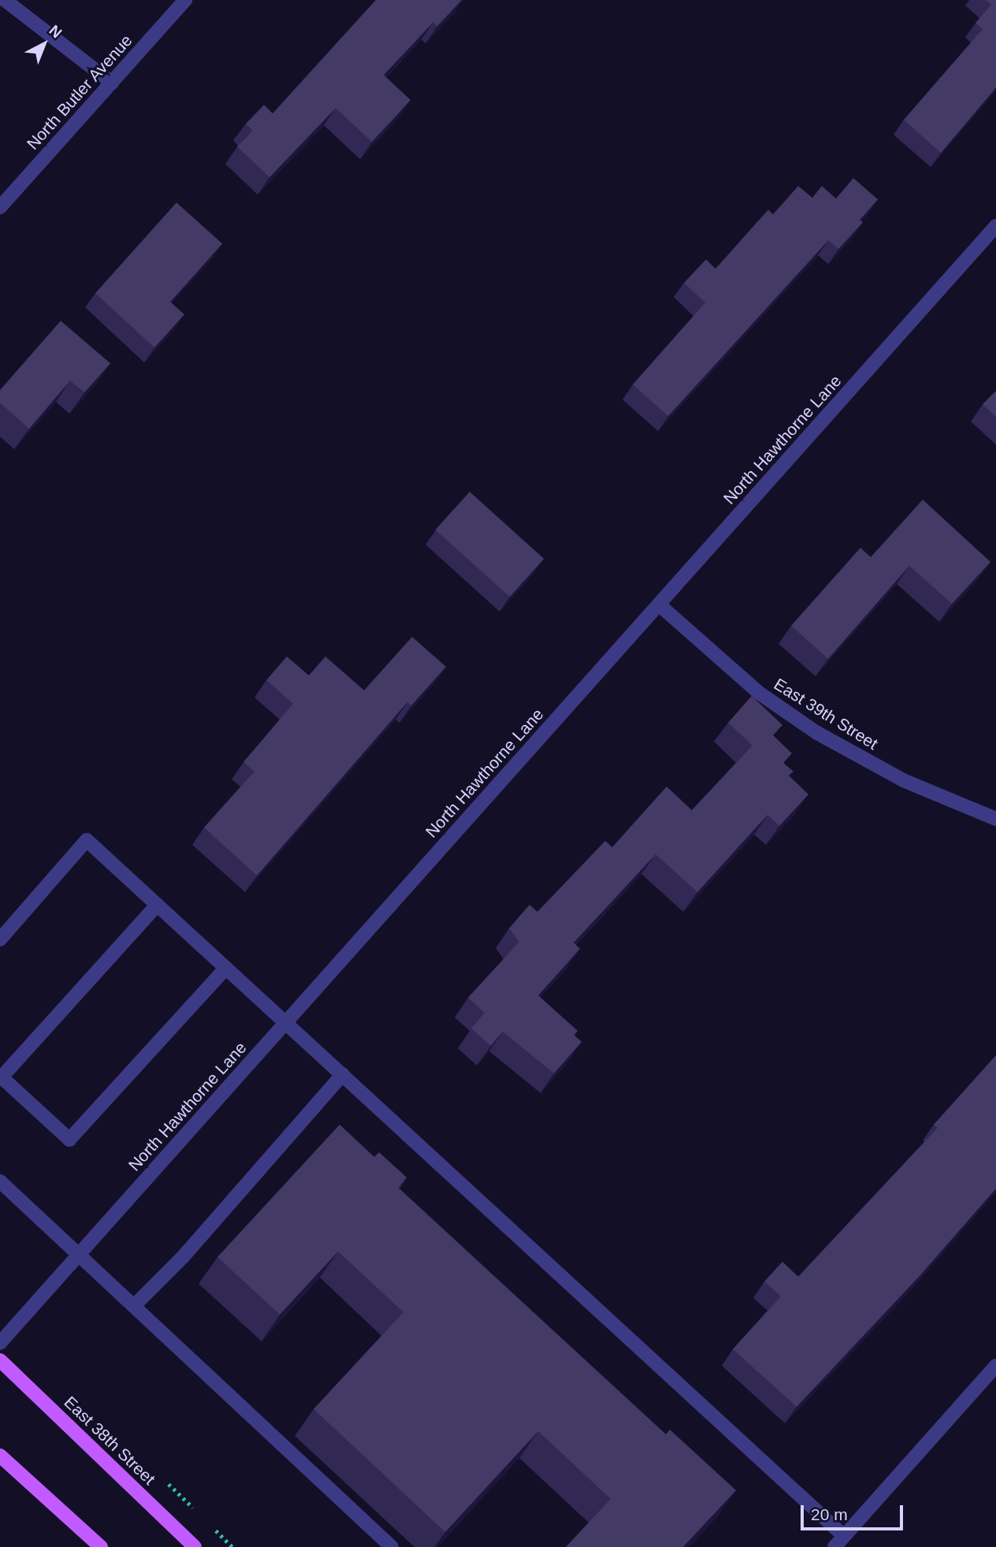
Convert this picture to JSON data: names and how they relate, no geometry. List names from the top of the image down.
{
  "streets": {
    "main road": ["East 38th Street"],
    "street": ["North Butler Avenue", "North Hawthorne Lane", "East 39th Street"]
  },
  "crossings": [
    ["North Hawthorne Lane", "East 39th Street"]
  ],
  "scale_bar": "20 m",
  "north": "top right"
}
